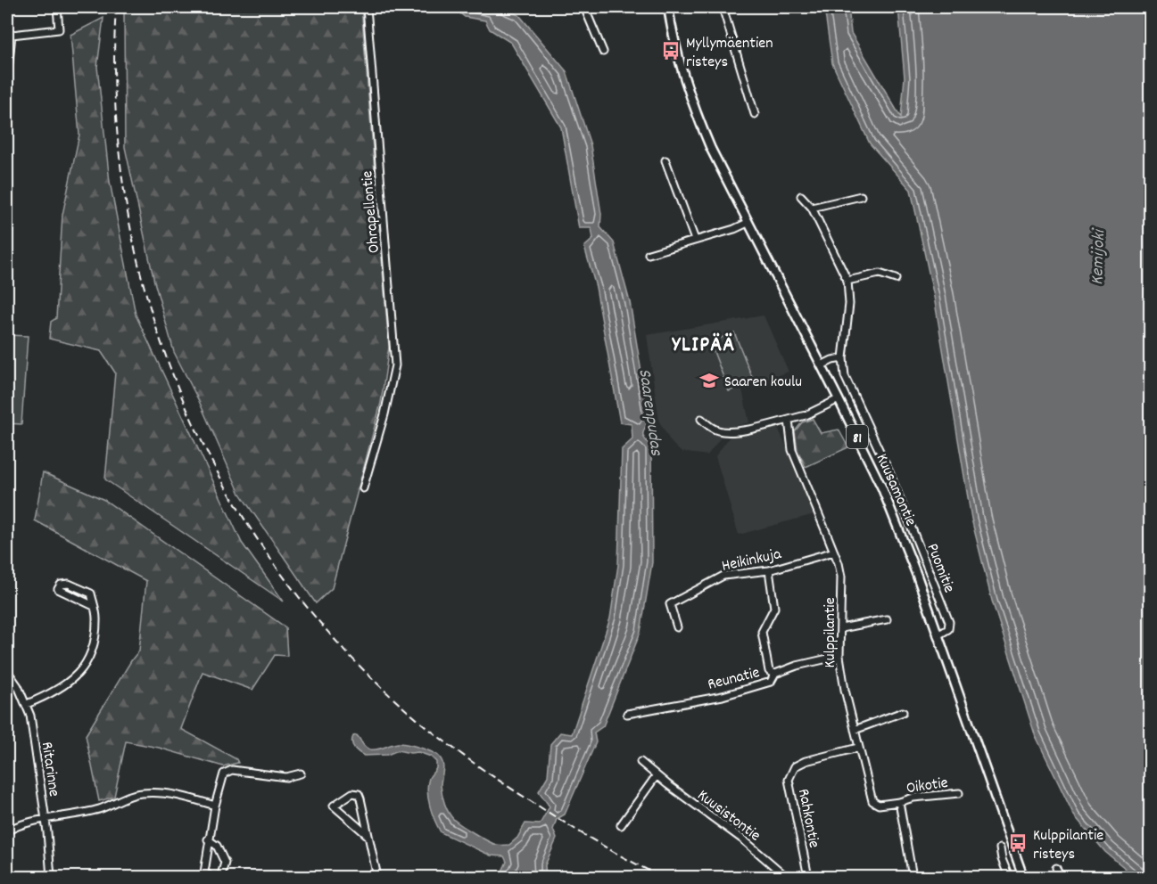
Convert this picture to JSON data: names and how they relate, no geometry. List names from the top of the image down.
{
  "streets": {
    "main road": ["81", "Kuusamontie"],
    "street": [
      "Ohrapellontie",
      "Heikinkuja",
      "Puomitie",
      "Kulppilantie",
      "Reunatie",
      "Ritarinne",
      "Oikotie",
      "Kuusistontie",
      "Rahkontie"
    ]
  },
  "crossings": [
    ["Kuusamontie", "Puomitie"],
    ["Heikinkuja", "Kulppilantie"],
    ["Kulppilantie", "Reunatie"],
    ["Kulppilantie", "Oikotie"],
    ["Kulppilantie", "Rahkontie"],
    ["Kuusistontie", "Rahkontie"]
  ],
  "districts": ["YLIPÄÄ"],
  "water": ["Kemijoki", "Saarenpudas"],
  "places": {
    "bus stop": ["Myllymäentien risteys", "Kulppilantie risteys"],
    "school or university": ["Saaren koulu"]
  }
}
